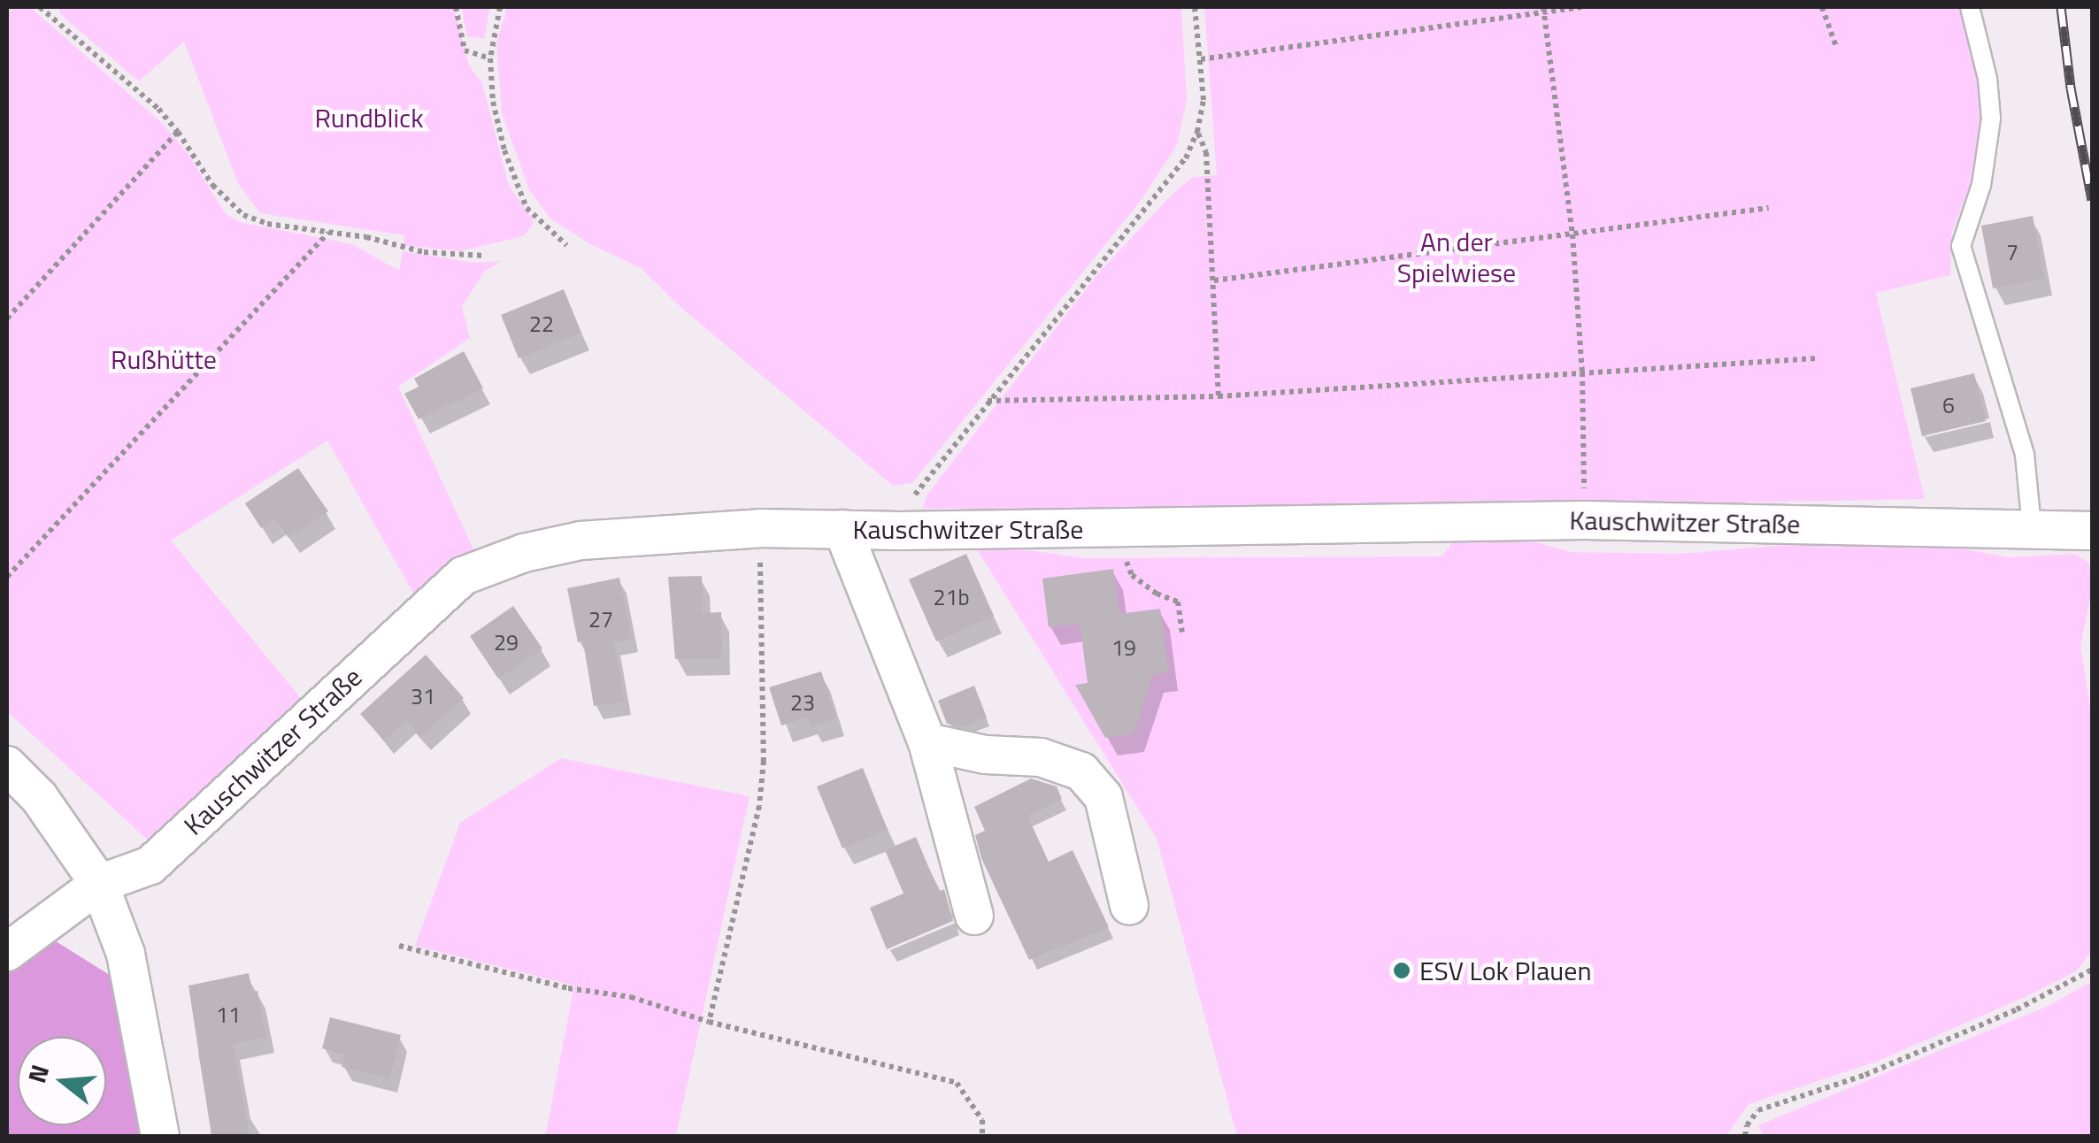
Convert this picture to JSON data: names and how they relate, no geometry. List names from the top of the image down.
{
  "streets": {
    "street": ["Kauschwitzer Straße"]
  },
  "parks": ["Rundblick", "An der Spielwiese", "Rußhütte"],
  "places": ["ESV Lok Plauen"],
  "house_numbers": [
    "7",
    "22",
    "6",
    "21b",
    "27",
    "29",
    "19",
    "31",
    "23",
    "11"
  ],
  "north": "left"
}
